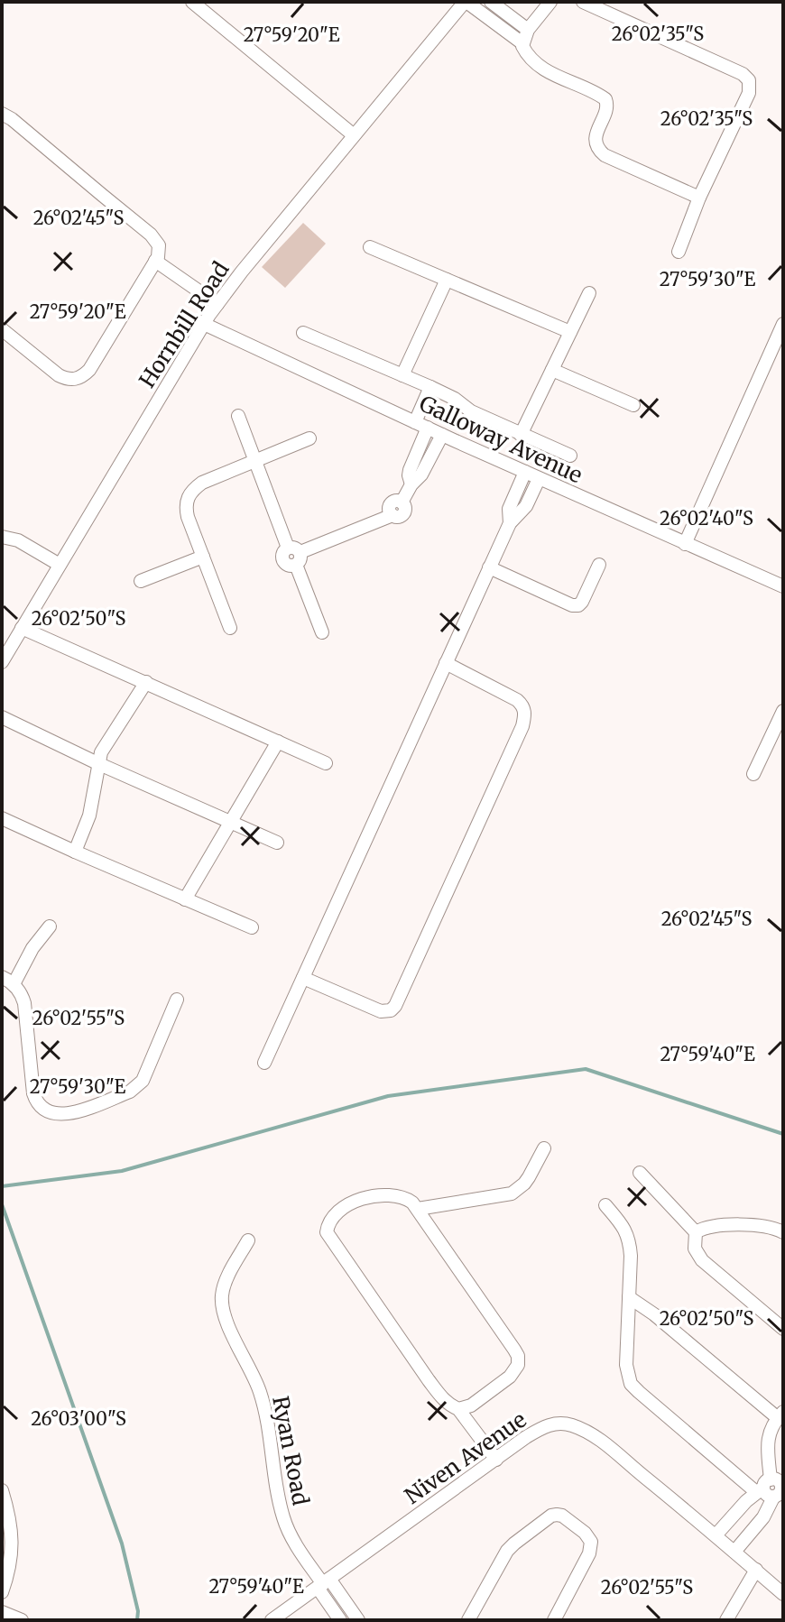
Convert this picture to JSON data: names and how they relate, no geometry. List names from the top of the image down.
{
  "streets": {
    "street": [
      "Hornbill Road",
      "Galloway Avenue",
      "Ryan Road",
      "Niven Avenue"
    ]
  },
  "crossings": [
    ["Hornbill Road", "Galloway Avenue"],
    ["Ryan Road", "Niven Avenue"]
  ],
  "coordinates": [
    "26°02'35\"S",
    "27°59'20\"E",
    "26°02'45\"S",
    "27°59'30\"E",
    "26°02'40\"S",
    "26°02'50\"S",
    "26°02'55\"S",
    "27°59'40\"E",
    "26°03'00\"S"
  ]
}
